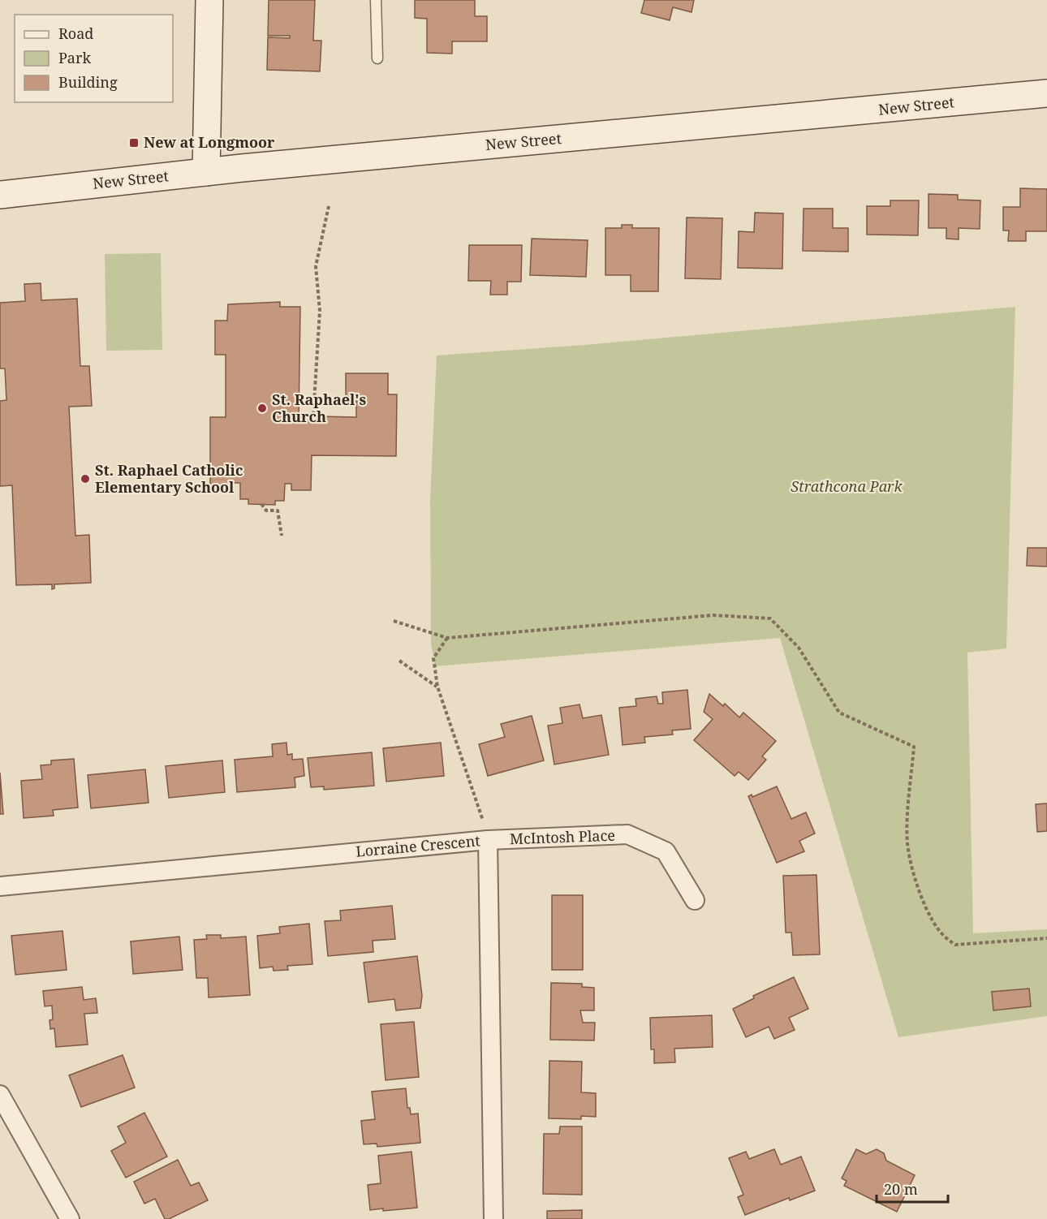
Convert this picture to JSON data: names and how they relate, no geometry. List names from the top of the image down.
{
  "streets": {
    "main road": ["New Street"],
    "street": ["McIntosh Place", "Lorraine Crescent"]
  },
  "crossings": [
    ["McIntosh Place", "Lorraine Crescent"]
  ],
  "parks": ["Strathcona Park"],
  "places": {
    "transit": ["New at Longmoor"],
    "other": ["St. Raphael's Church", "St. Raphael Catholic Elementary School"]
  },
  "legend": ["Road", "Park", "Building"],
  "scale_bar": "20 m"
}
